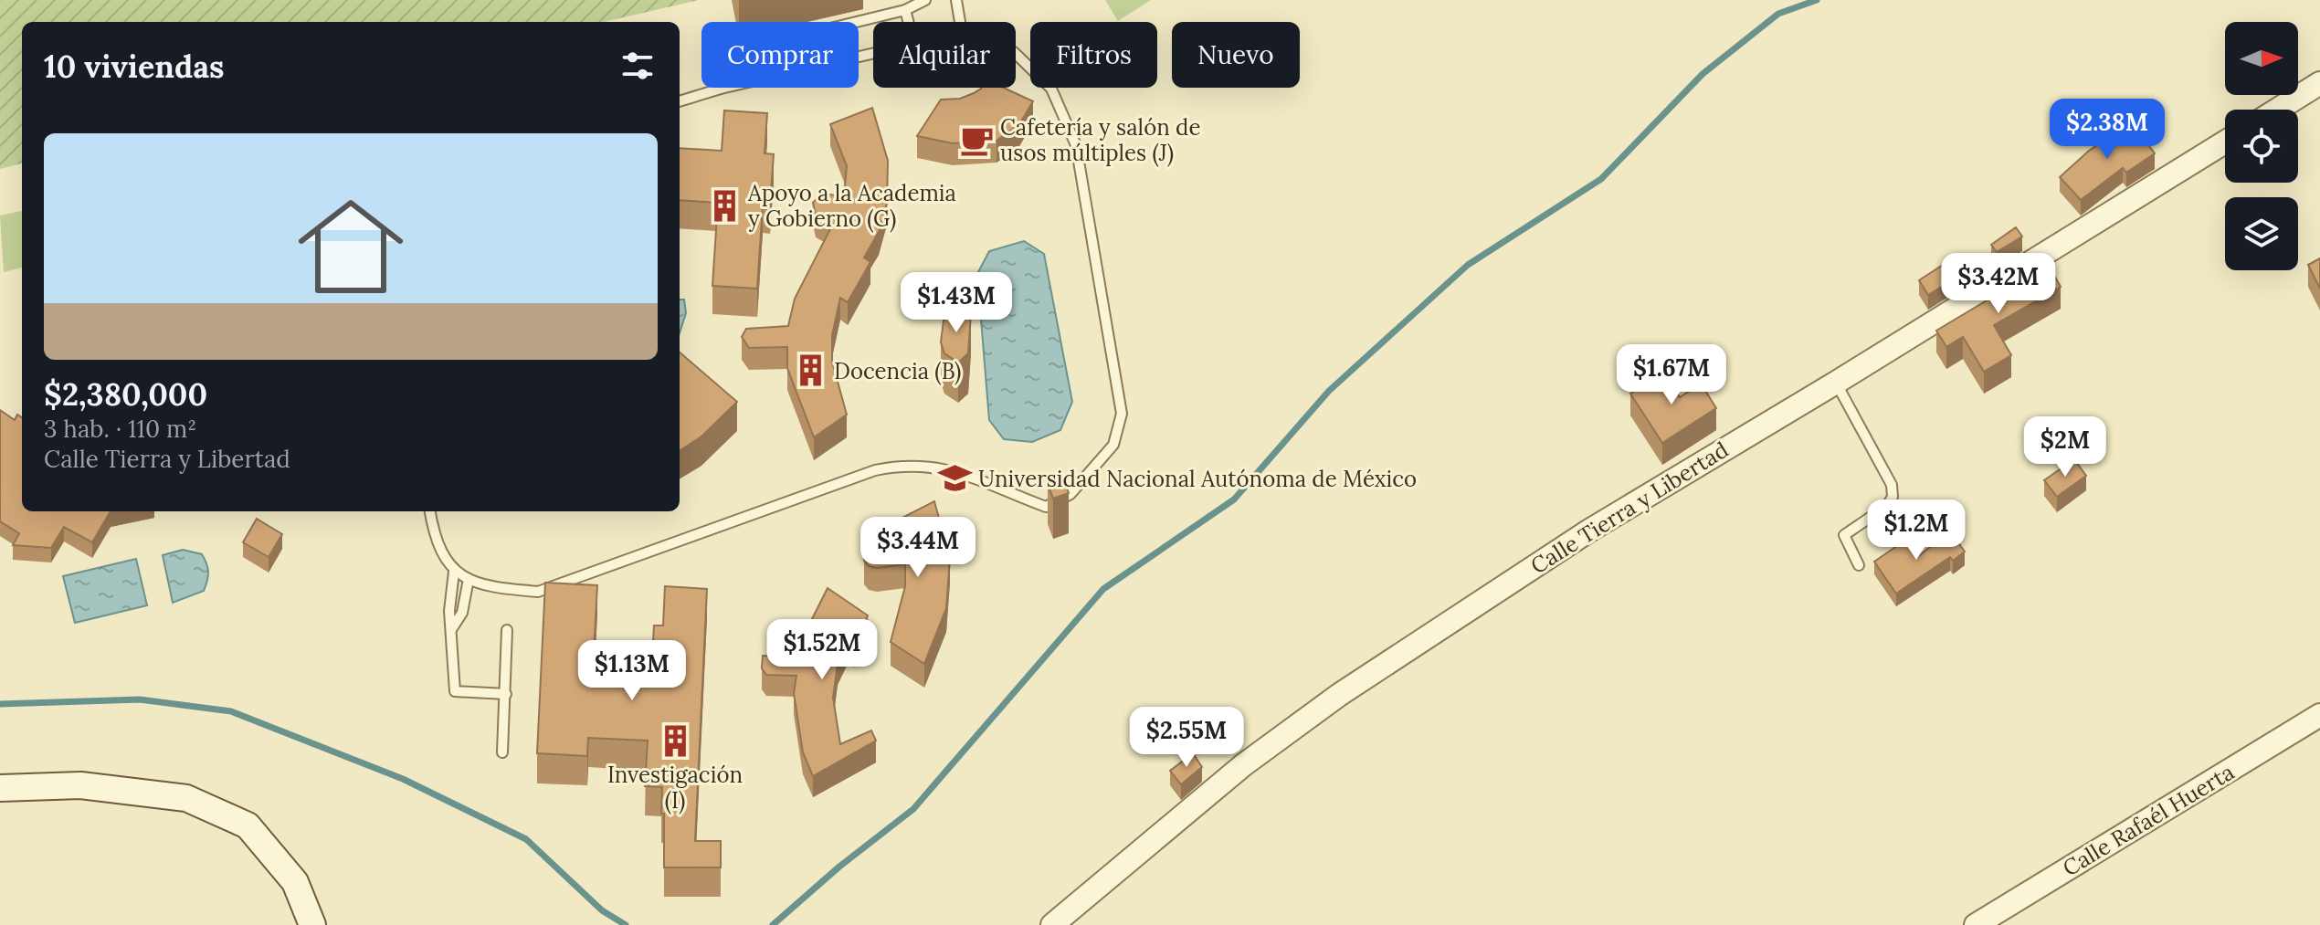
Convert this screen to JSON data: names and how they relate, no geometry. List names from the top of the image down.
{
  "streets": {
    "street": ["Calle Tierra y Libertad", "Calle Rafaél Huerta"]
  },
  "places": {
    "cafe": ["Cafetería y salón de usos múltiples (J)"],
    "building": ["Apoyo a la Academia y Gobierno (G)", "Docencia (B)", "Investigación (I)"],
    "school or university": ["Universidad Nacional Autónoma de México"]
  },
  "north": "right",
  "page": {
    "chip": [
      "Comprar",
      "Alquilar",
      "Filtros",
      "Nuevo"
    ],
    "heading": "10 viviendas",
    "price": [
      "$2.38M",
      "$3.42M",
      "$1.43M",
      "$1.67M",
      "$2M",
      "$1.2M",
      "$3.44M",
      "$1.52M",
      "$1.13M",
      "$2.55M"
    ],
    "list": [
      {
        "name": "$2,380,000",
        "note": "3 hab. · 110 m² · Calle Tierra y Libertad"
      }
    ]
  }
}
